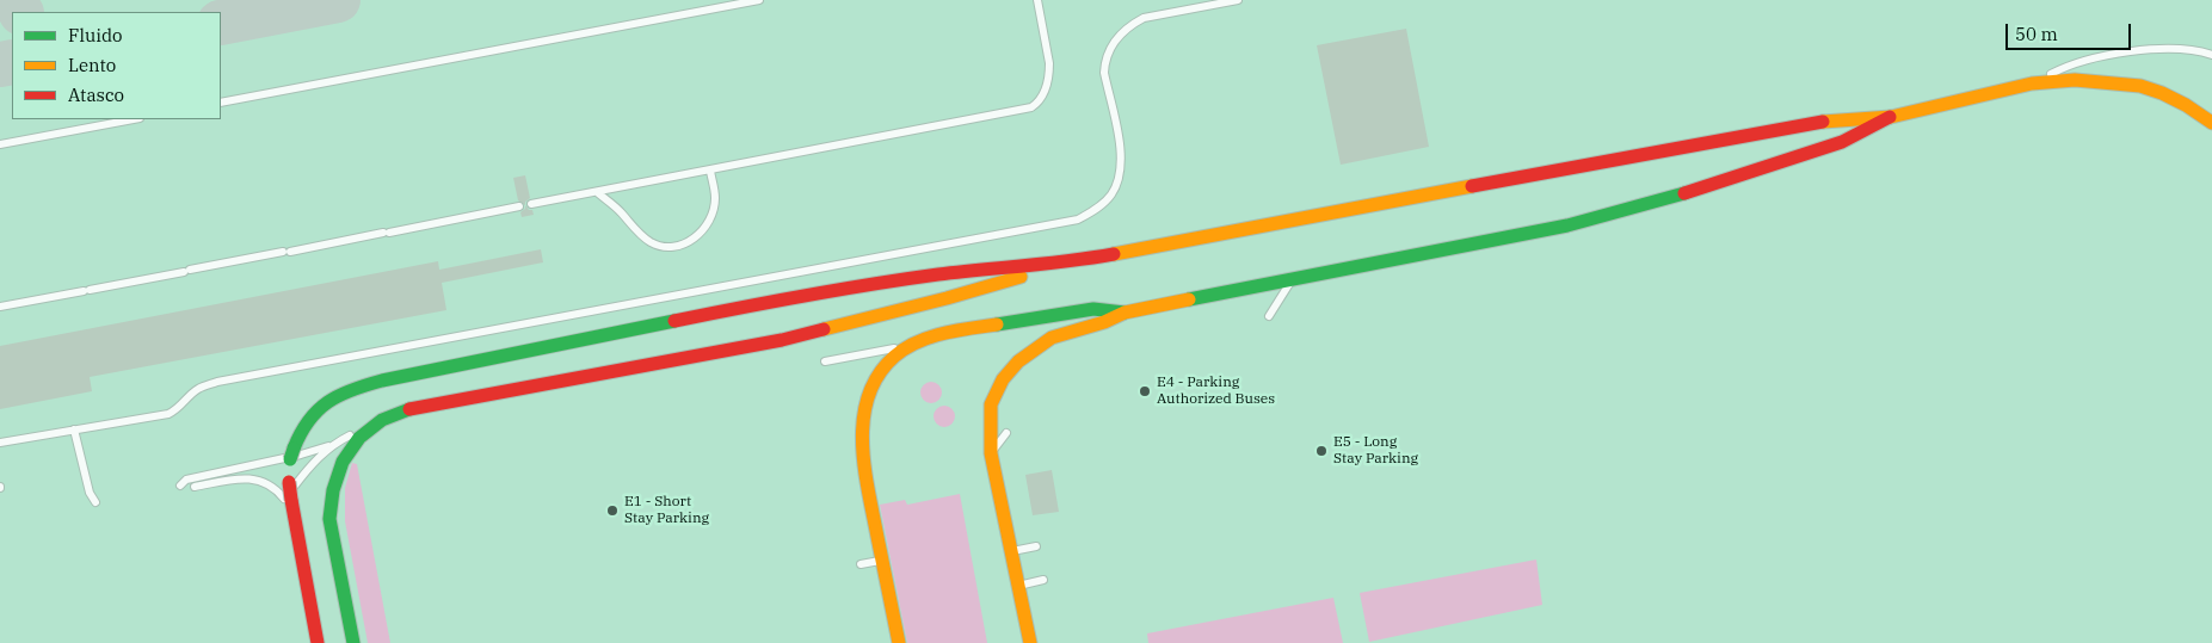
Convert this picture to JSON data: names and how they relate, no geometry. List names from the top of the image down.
{
  "places": ["E4 - Parking Authorized Buses", "E5 - Long Stay Parking", "E1 - Short Stay Parking"],
  "legend": ["Fluido", "Lento", "Atasco"],
  "scale_bar": "50 m"
}
